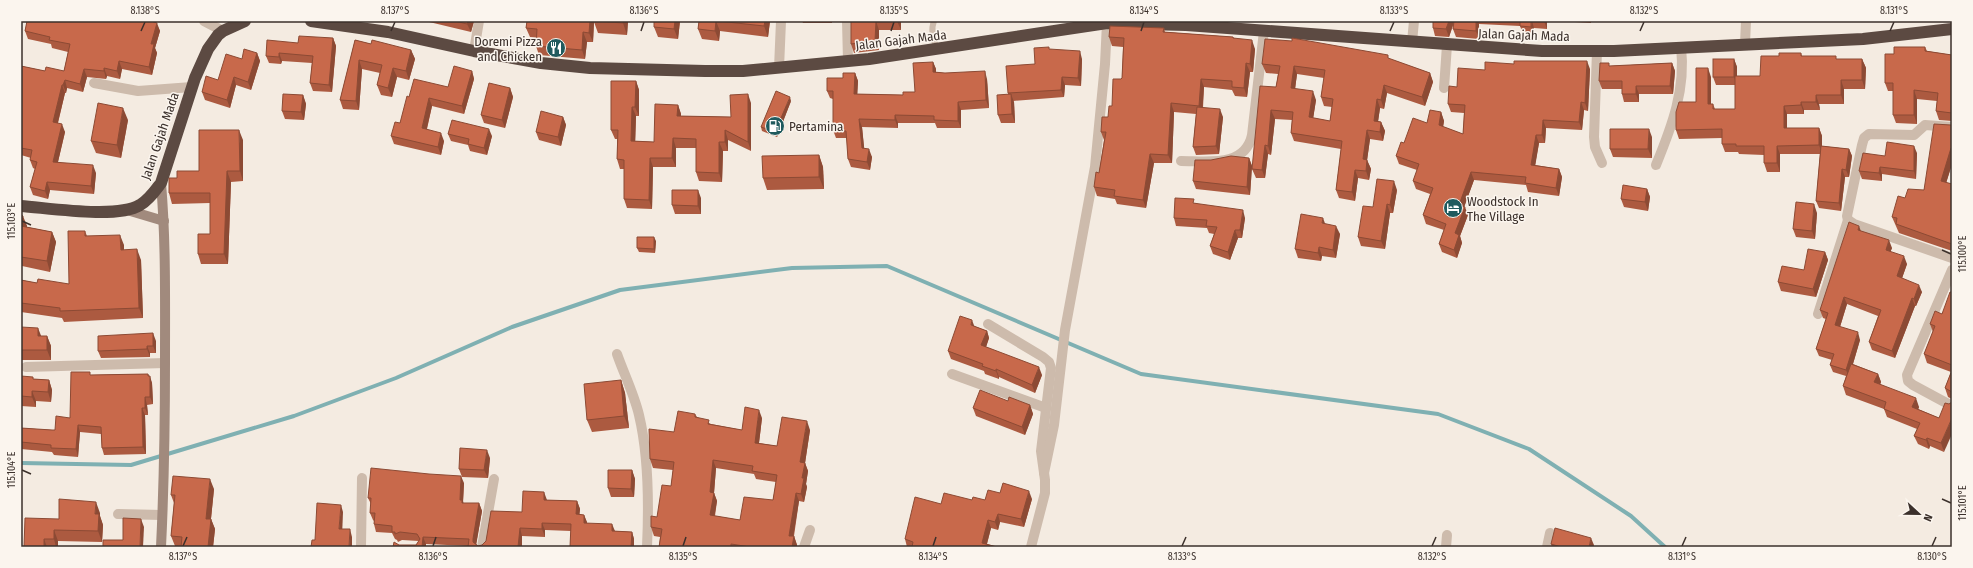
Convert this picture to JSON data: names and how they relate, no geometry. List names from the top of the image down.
{
  "streets": {
    "highway": ["Jalan Gajah Mada"]
  },
  "places": {
    "restaurant": ["Doremi Pizza and Chicken"],
    "fuel station": ["Pertamina"],
    "hotel": ["Woodstock In The Village"]
  },
  "north": "right",
  "coordinates": [
    "8.138°S",
    "8.137°S",
    "8.136°S",
    "8.135°S",
    "8.134°S",
    "8.133°S",
    "8.132°S",
    "8.131°S",
    "115.103°E",
    "115.100°E",
    "115.104°E",
    "115.101°E",
    "8.130°S"
  ]
}
